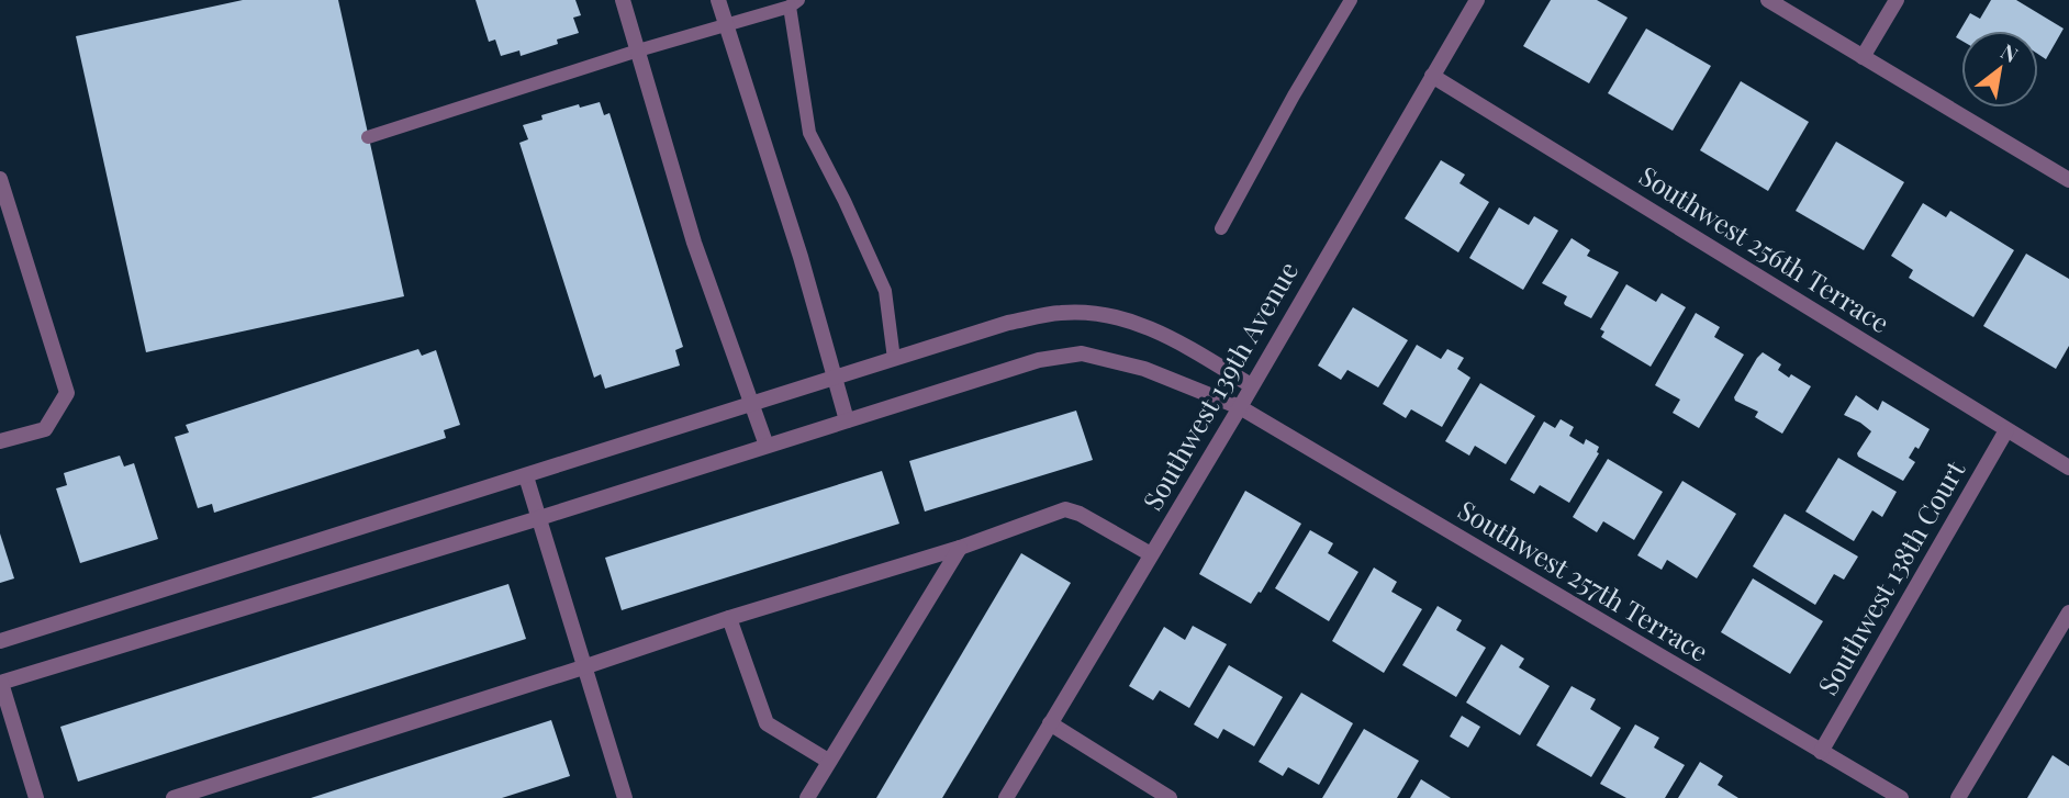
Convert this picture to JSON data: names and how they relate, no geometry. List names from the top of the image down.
{
  "streets": {
    "street": [
      "Southwest 256th Terrace",
      "Southwest 139th Avenue",
      "Southwest 138th Court",
      "Southwest 257th Terrace"
    ]
  },
  "crossings": [
    ["Southwest 256th Terrace", "Southwest 139th Avenue"],
    ["Southwest 256th Terrace", "Southwest 138th Court"],
    ["Southwest 139th Avenue", "Southwest 257th Terrace"],
    ["Southwest 138th Court", "Southwest 257th Terrace"]
  ],
  "north": "top right"
}
